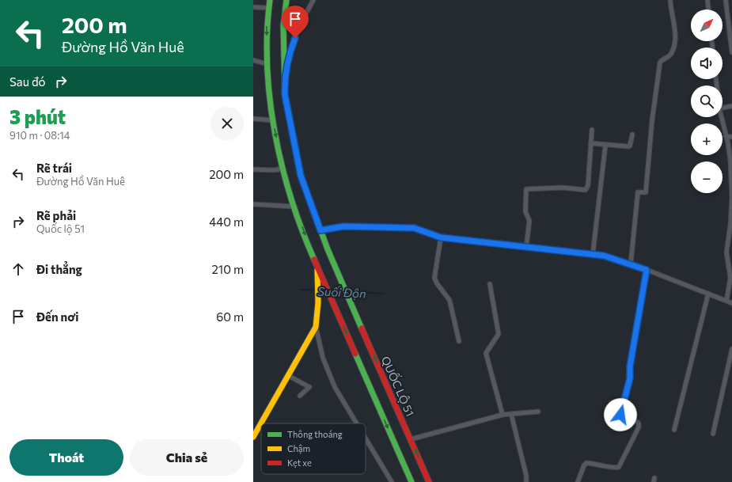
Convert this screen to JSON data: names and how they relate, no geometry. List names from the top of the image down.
{
  "streets": {
    "main road": ["QUỐC LỘ 51"]
  },
  "water": ["Suối Độn"],
  "legend": ["Thông thoáng", "Chậm", "Kẹt xe"],
  "north": "top right",
  "page": {
    "turn": ["200 m", "Đường Hồ Văn Huê"],
    "map_buttons": ["+", "−"],
    "then": "Sau đó",
    "heading": ["3 phút", "910 m · 08:14"],
    "list": [
      {
        "name": "Rẽ trái",
        "note": "Đường Hồ Văn Huê",
        "value": "200 m"
      },
      {
        "name": "Rẽ phải",
        "note": "Quốc lộ 51",
        "value": "440 m"
      },
      {
        "name": "Đi thẳng",
        "value": "210 m"
      },
      {
        "name": "Đến nơi",
        "value": "60 m"
      }
    ],
    "buttons": ["Thoát", "Chia sẻ"]
  }
}
